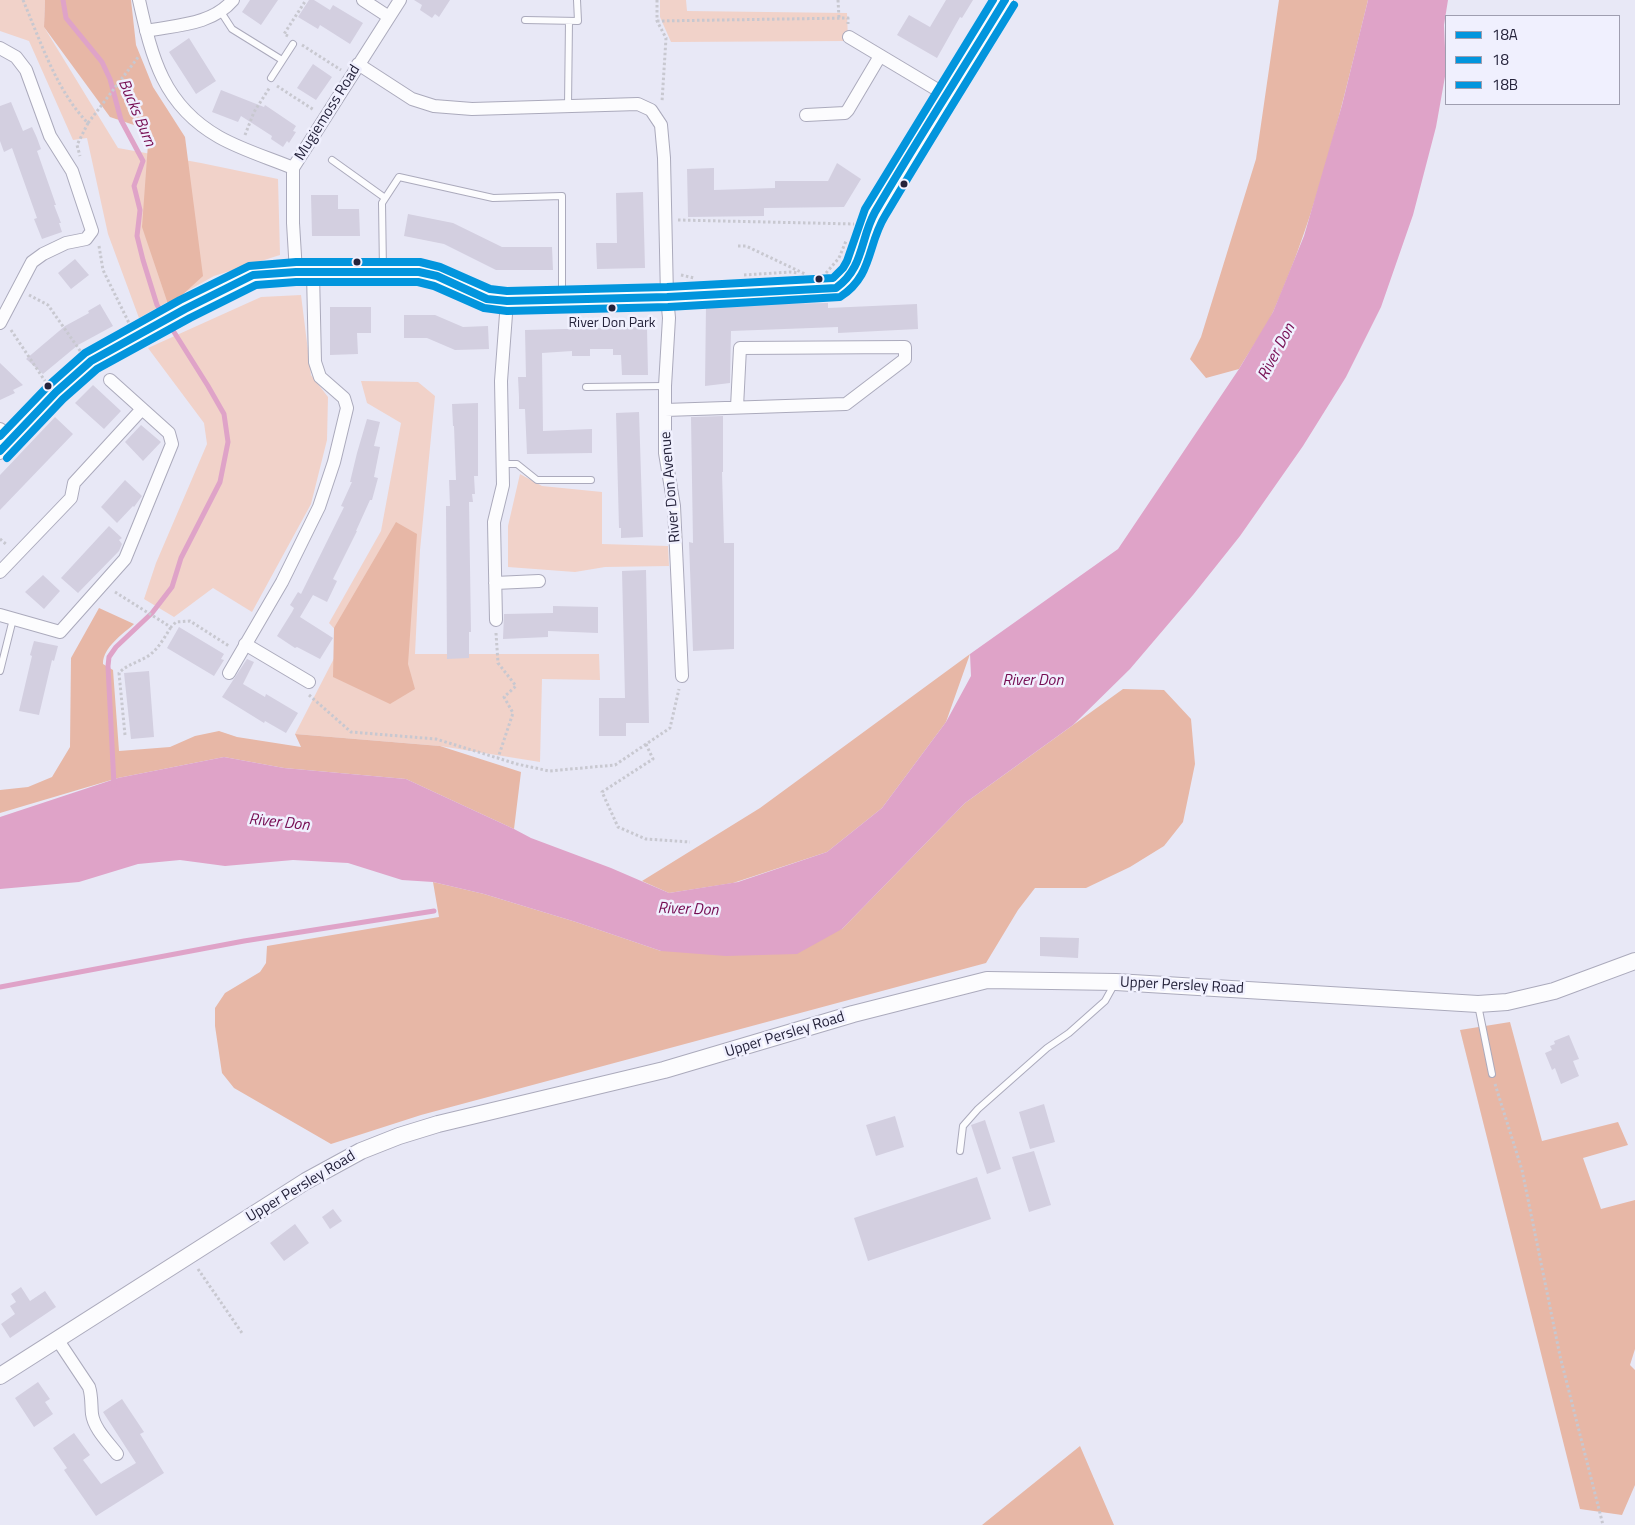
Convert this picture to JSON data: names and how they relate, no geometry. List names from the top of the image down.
{
  "streets": {
    "street": ["Mugiemoss Road", "River Don Avenue", "Upper Persley Road"]
  },
  "water": ["Bucks Burn", "River Don"],
  "places": ["River Don Park"],
  "lines": ["transit line 18A", "transit line 18B", "transit line 18"],
  "legend": ["18A", "18", "18B"]
}
